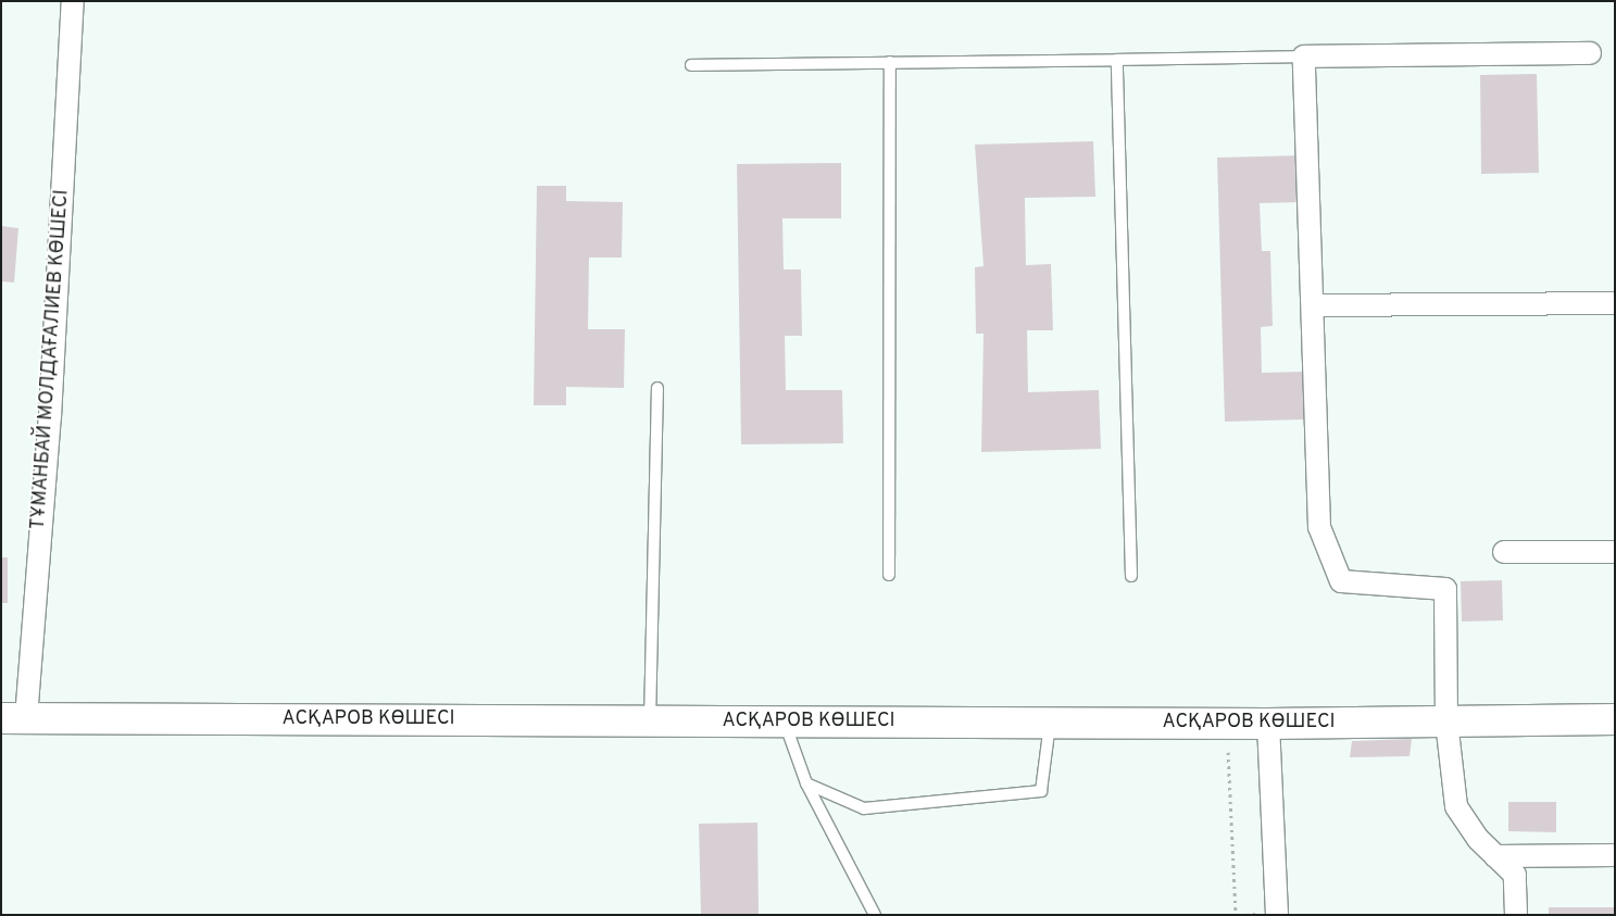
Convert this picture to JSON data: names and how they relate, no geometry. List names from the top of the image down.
{
  "streets": {
    "main road": ["АСҚАРОВ КӨШЕСІ"],
    "street": ["ТҰМАНБАЙ МОЛДАҒАЛИЕВ КӨШЕСІ"]
  },
  "crossings": [
    ["ТҰМАНБАЙ МОЛДАҒАЛИЕВ КӨШЕСІ", "АСҚАРОВ КӨШЕСІ"]
  ]
}
